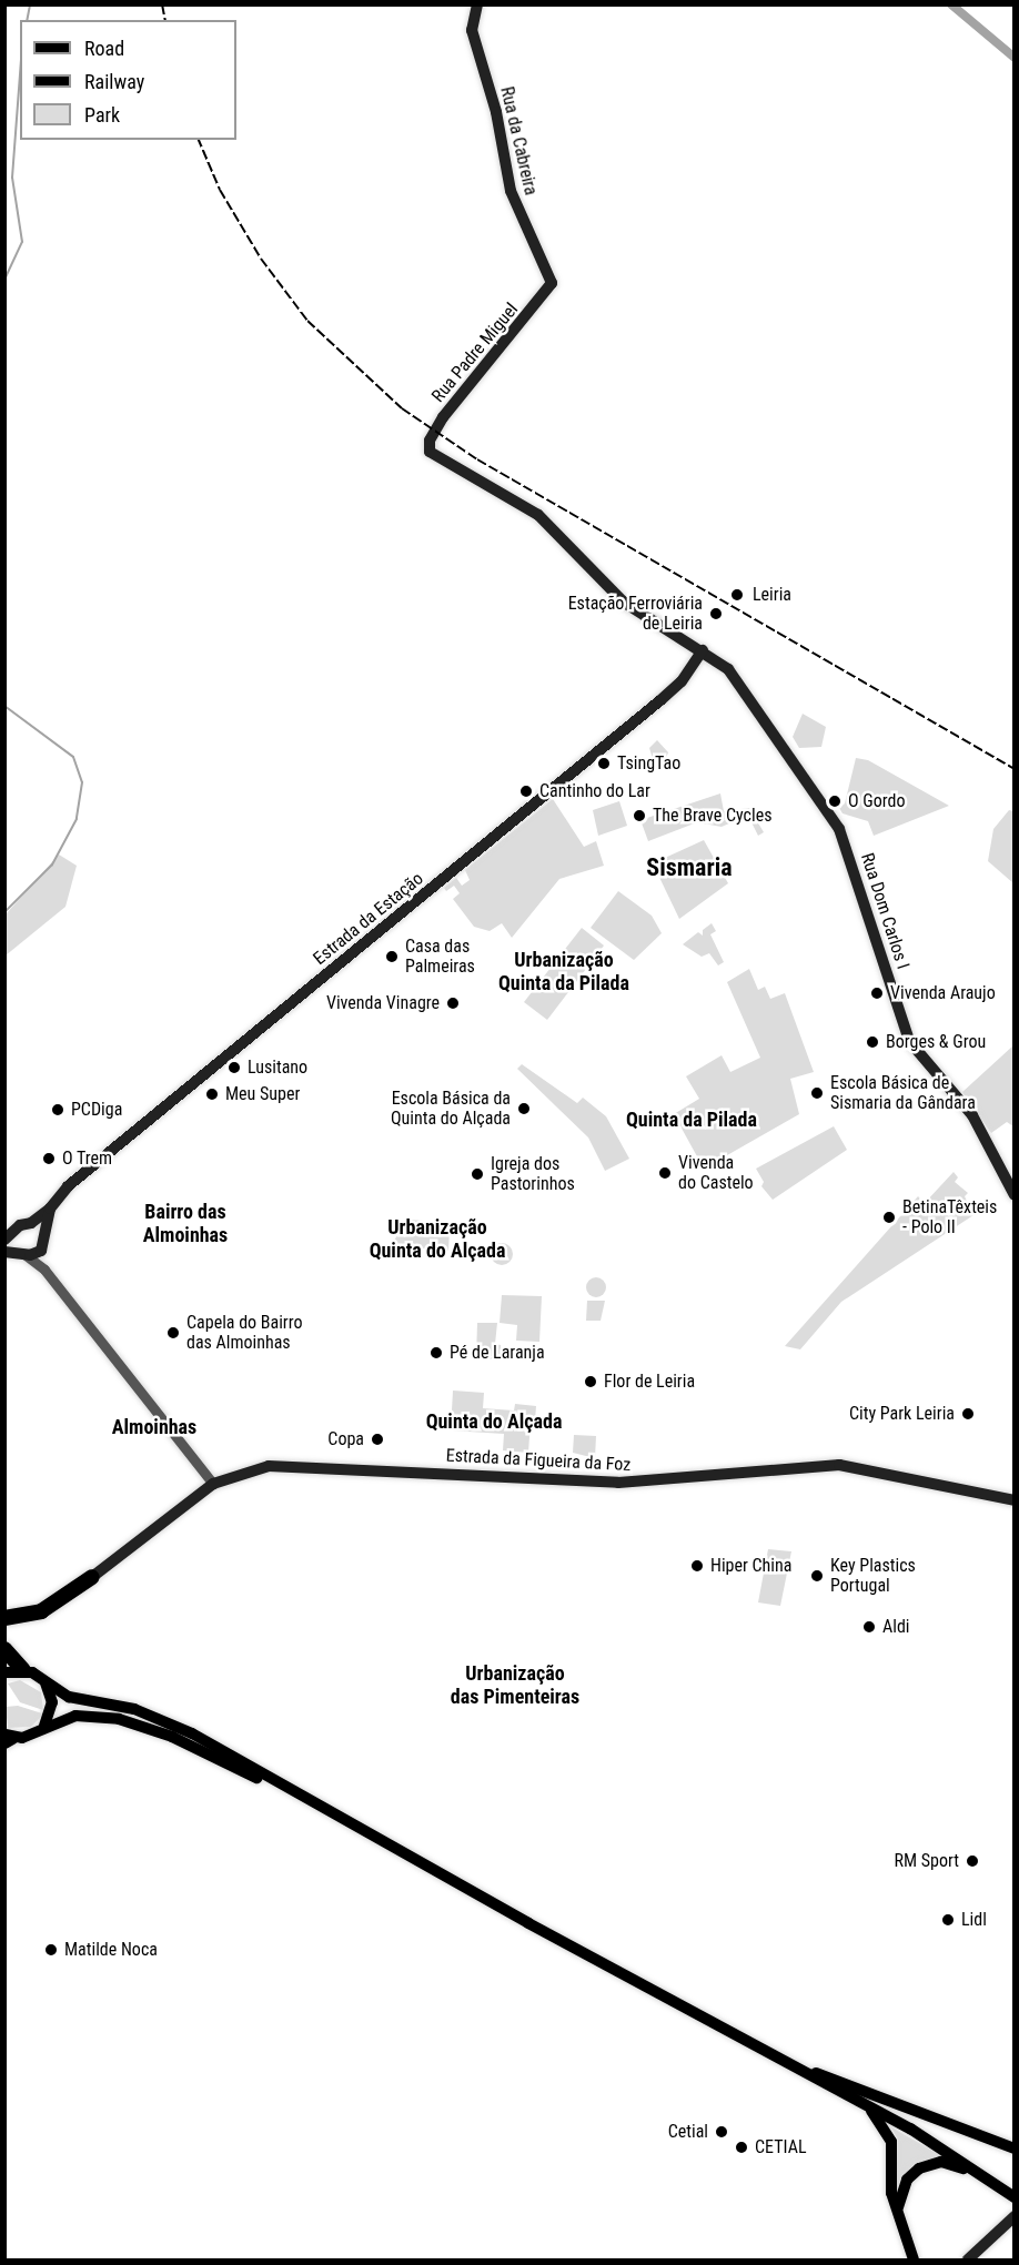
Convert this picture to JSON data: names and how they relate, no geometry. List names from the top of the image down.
{
  "streets": {
    "main road": [
      "Rua da Cabreira",
      "Rua Padre Miguel",
      "Rua Dom Carlos I",
      "Estrada da Estação",
      "Estrada da Figueira da Foz"
    ]
  },
  "crossings": [
    ["Rua da Cabreira", "Rua Padre Miguel"],
    ["Rua Padre Miguel", "Rua Dom Carlos I"],
    ["Rua Dom Carlos I", "Estrada da Estação"]
  ],
  "districts": [
    "Sismaria",
    "Urbanização Quinta da Pilada",
    "Quinta da Pilada",
    "Bairro das Almoinhas",
    "Urbanização Quinta do Alçada",
    "Quinta do Alçada",
    "Almoinhas",
    "Urbanização das Pimenteiras"
  ],
  "places": [
    "Leiria",
    "Estação Ferroviária de Leiria",
    "TsingTao",
    "Cantinho do Lar",
    "O Gordo",
    "The Brave Cycles",
    "Casa das Palmeiras",
    "Vivenda Araujo",
    "Vivenda Vinagre",
    "Borges & Grou",
    "Lusitano",
    "Escola Básica de Sismaria da Gândara",
    "Meu Super",
    "Escola Básica da Quinta do Alçada",
    "PCDiga",
    "O Trem",
    "Vivenda do Castelo",
    "Igreja dos Pastorinhos",
    "BetinaTêxteis - Polo II",
    "Capela do Bairro das Almoinhas",
    "Pé de Laranja",
    "Flor de Leiria",
    "City Park Leiria",
    "Copa",
    "Hiper China",
    "Key Plastics Portugal",
    "Aldi",
    "RM Sport",
    "Lidl",
    "Matilde Noca",
    "Cetial",
    "CETIAL"
  ],
  "legend": ["Road", "Railway", "Park"]
}
